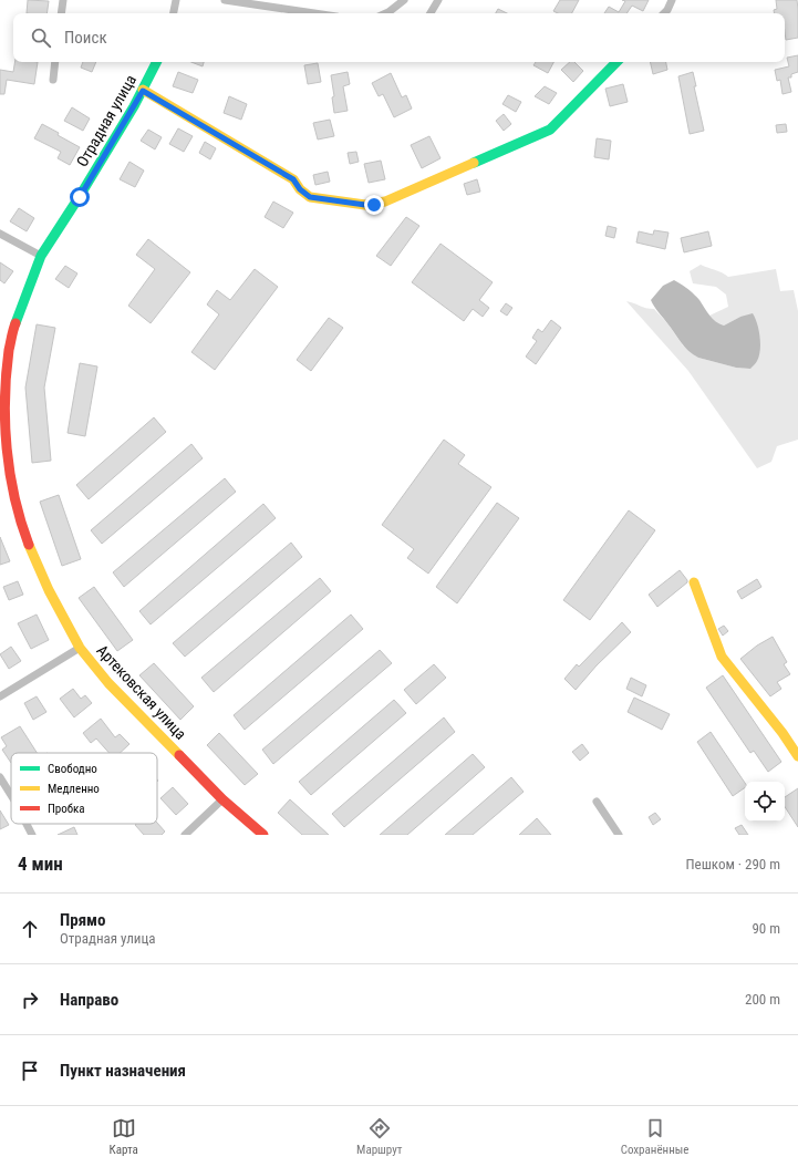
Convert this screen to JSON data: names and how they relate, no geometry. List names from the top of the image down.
{
  "streets": {
    "street": ["Отрадная улица", "Артековская улица"]
  },
  "crossings": [
    ["Отрадная улица", "Артековская улица"]
  ],
  "legend": ["Свободно", "Медленно", "Пробка"],
  "page": {
    "search": "Поиск",
    "heading": ["4 мин", "Пешком · 290 m"],
    "list": [
      ["Прямо", "Отрадная улица", "90 m"],
      ["Направо", "200 m"],
      "Пункт назначения"
    ],
    "nav": ["Карта", "Маршрут", "Сохранённые"]
  }
}
